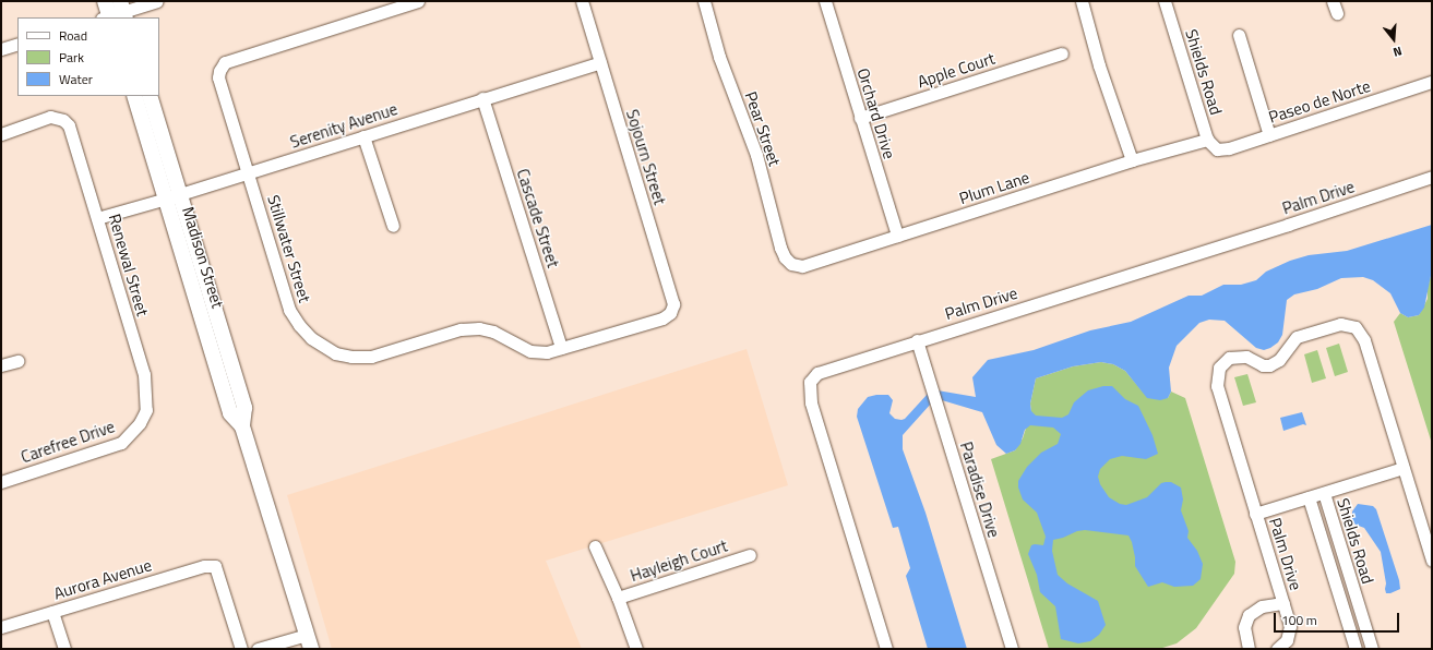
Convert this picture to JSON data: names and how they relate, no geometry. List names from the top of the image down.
{
  "streets": {
    "main road": ["Madison Street"],
    "street": [
      "Apple Court",
      "Shields Road",
      "Paseo de Norte",
      "Orchard Drive",
      "Serenity Avenue",
      "Pear Street",
      "Sojourn Street",
      "Plum Lane",
      "Palm Drive",
      "Cascade Street",
      "Stillwater Street",
      "Renewal Street",
      "Carefree Drive",
      "Paradise Drive",
      "Hayleigh Court",
      "Aurora Avenue"
    ]
  },
  "crossings": [
    ["Apple Court", "Orchard Drive"],
    ["Shields Road", "Paseo de Norte"],
    ["Shields Road", "Plum Lane"],
    ["Orchard Drive", "Plum Lane"],
    ["Serenity Avenue", "Sojourn Street"],
    ["Serenity Avenue", "Cascade Street"],
    ["Serenity Avenue", "Stillwater Street"],
    ["Serenity Avenue", "Madison Street"],
    ["Serenity Avenue", "Renewal Street"],
    ["Pear Street", "Plum Lane"],
    ["Sojourn Street", "Stillwater Street"],
    ["Palm Drive", "Paradise Drive"],
    ["Cascade Street", "Stillwater Street"],
    ["Renewal Street", "Carefree Drive"]
  ],
  "legend": ["Road", "Park", "Water"],
  "scale_bar": "100 m",
  "north": "bottom"
}
